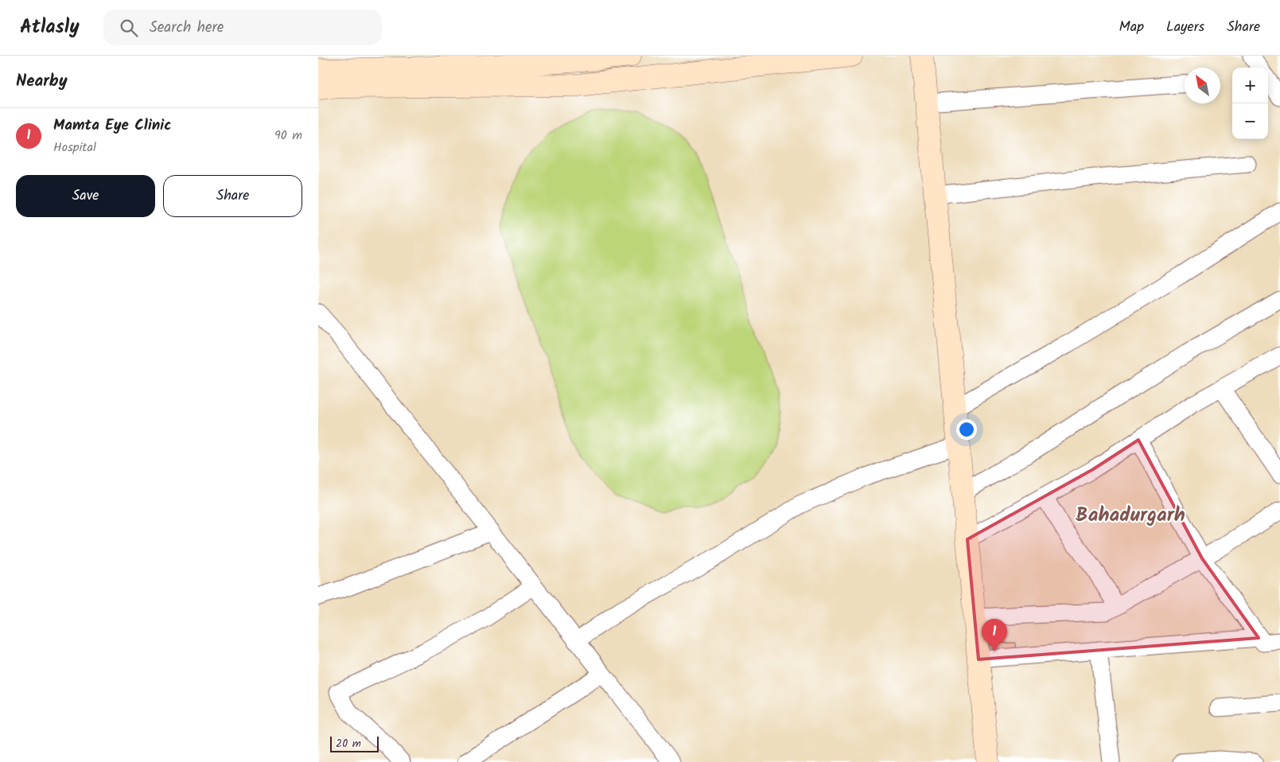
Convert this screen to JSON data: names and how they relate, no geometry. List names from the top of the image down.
{
  "districts": ["Bahadurgarh"],
  "scale_bar": "20 m",
  "north": "top left",
  "page": {
    "header": "Atlasly",
    "search": "Search here",
    "nav": ["Map", "Layers", "Share"],
    "heading": "Nearby",
    "map_buttons": ["+", "−"],
    "list": [
      {
        "mark": "1",
        "name": "Mamta Eye Clinic",
        "note": "Hospital",
        "value": "90 m"
      }
    ],
    "buttons": ["Save", "Share"],
    "pins": "1",
    "scale": "20 m"
  }
}
